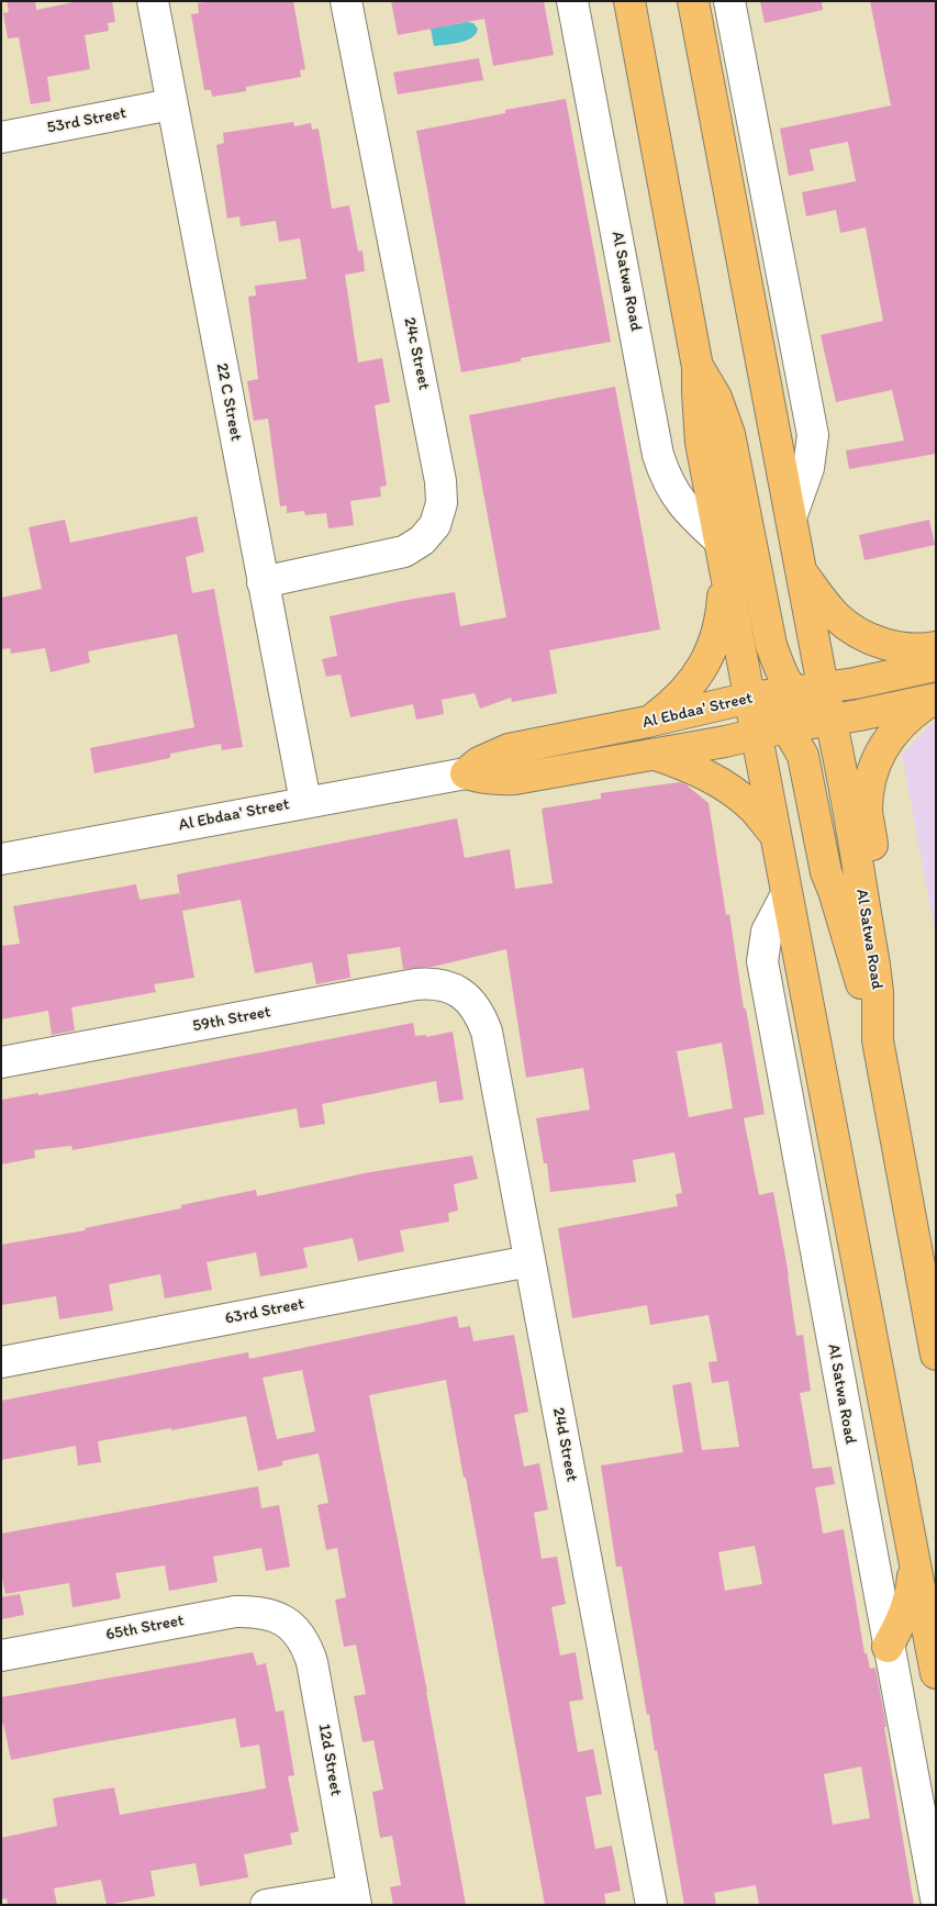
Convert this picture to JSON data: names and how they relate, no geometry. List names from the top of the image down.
{
  "streets": {
    "main road": ["Al Satwa Road", "Al Ebdaa' Street"],
    "street": [
      "53rd Street",
      "24c Street",
      "22 C Street",
      "59th Street",
      "63rd Street",
      "24d Street",
      "65th Street",
      "12d Street"
    ]
  },
  "crossings": [
    ["53rd Street", "22 C Street"],
    ["Al Satwa Road", "Al Ebdaa' Street"],
    ["24c Street", "22 C Street"],
    ["22 C Street", "Al Ebdaa' Street"],
    ["59th Street", "24d Street"],
    ["63rd Street", "24d Street"],
    ["65th Street", "12d Street"]
  ]
}
